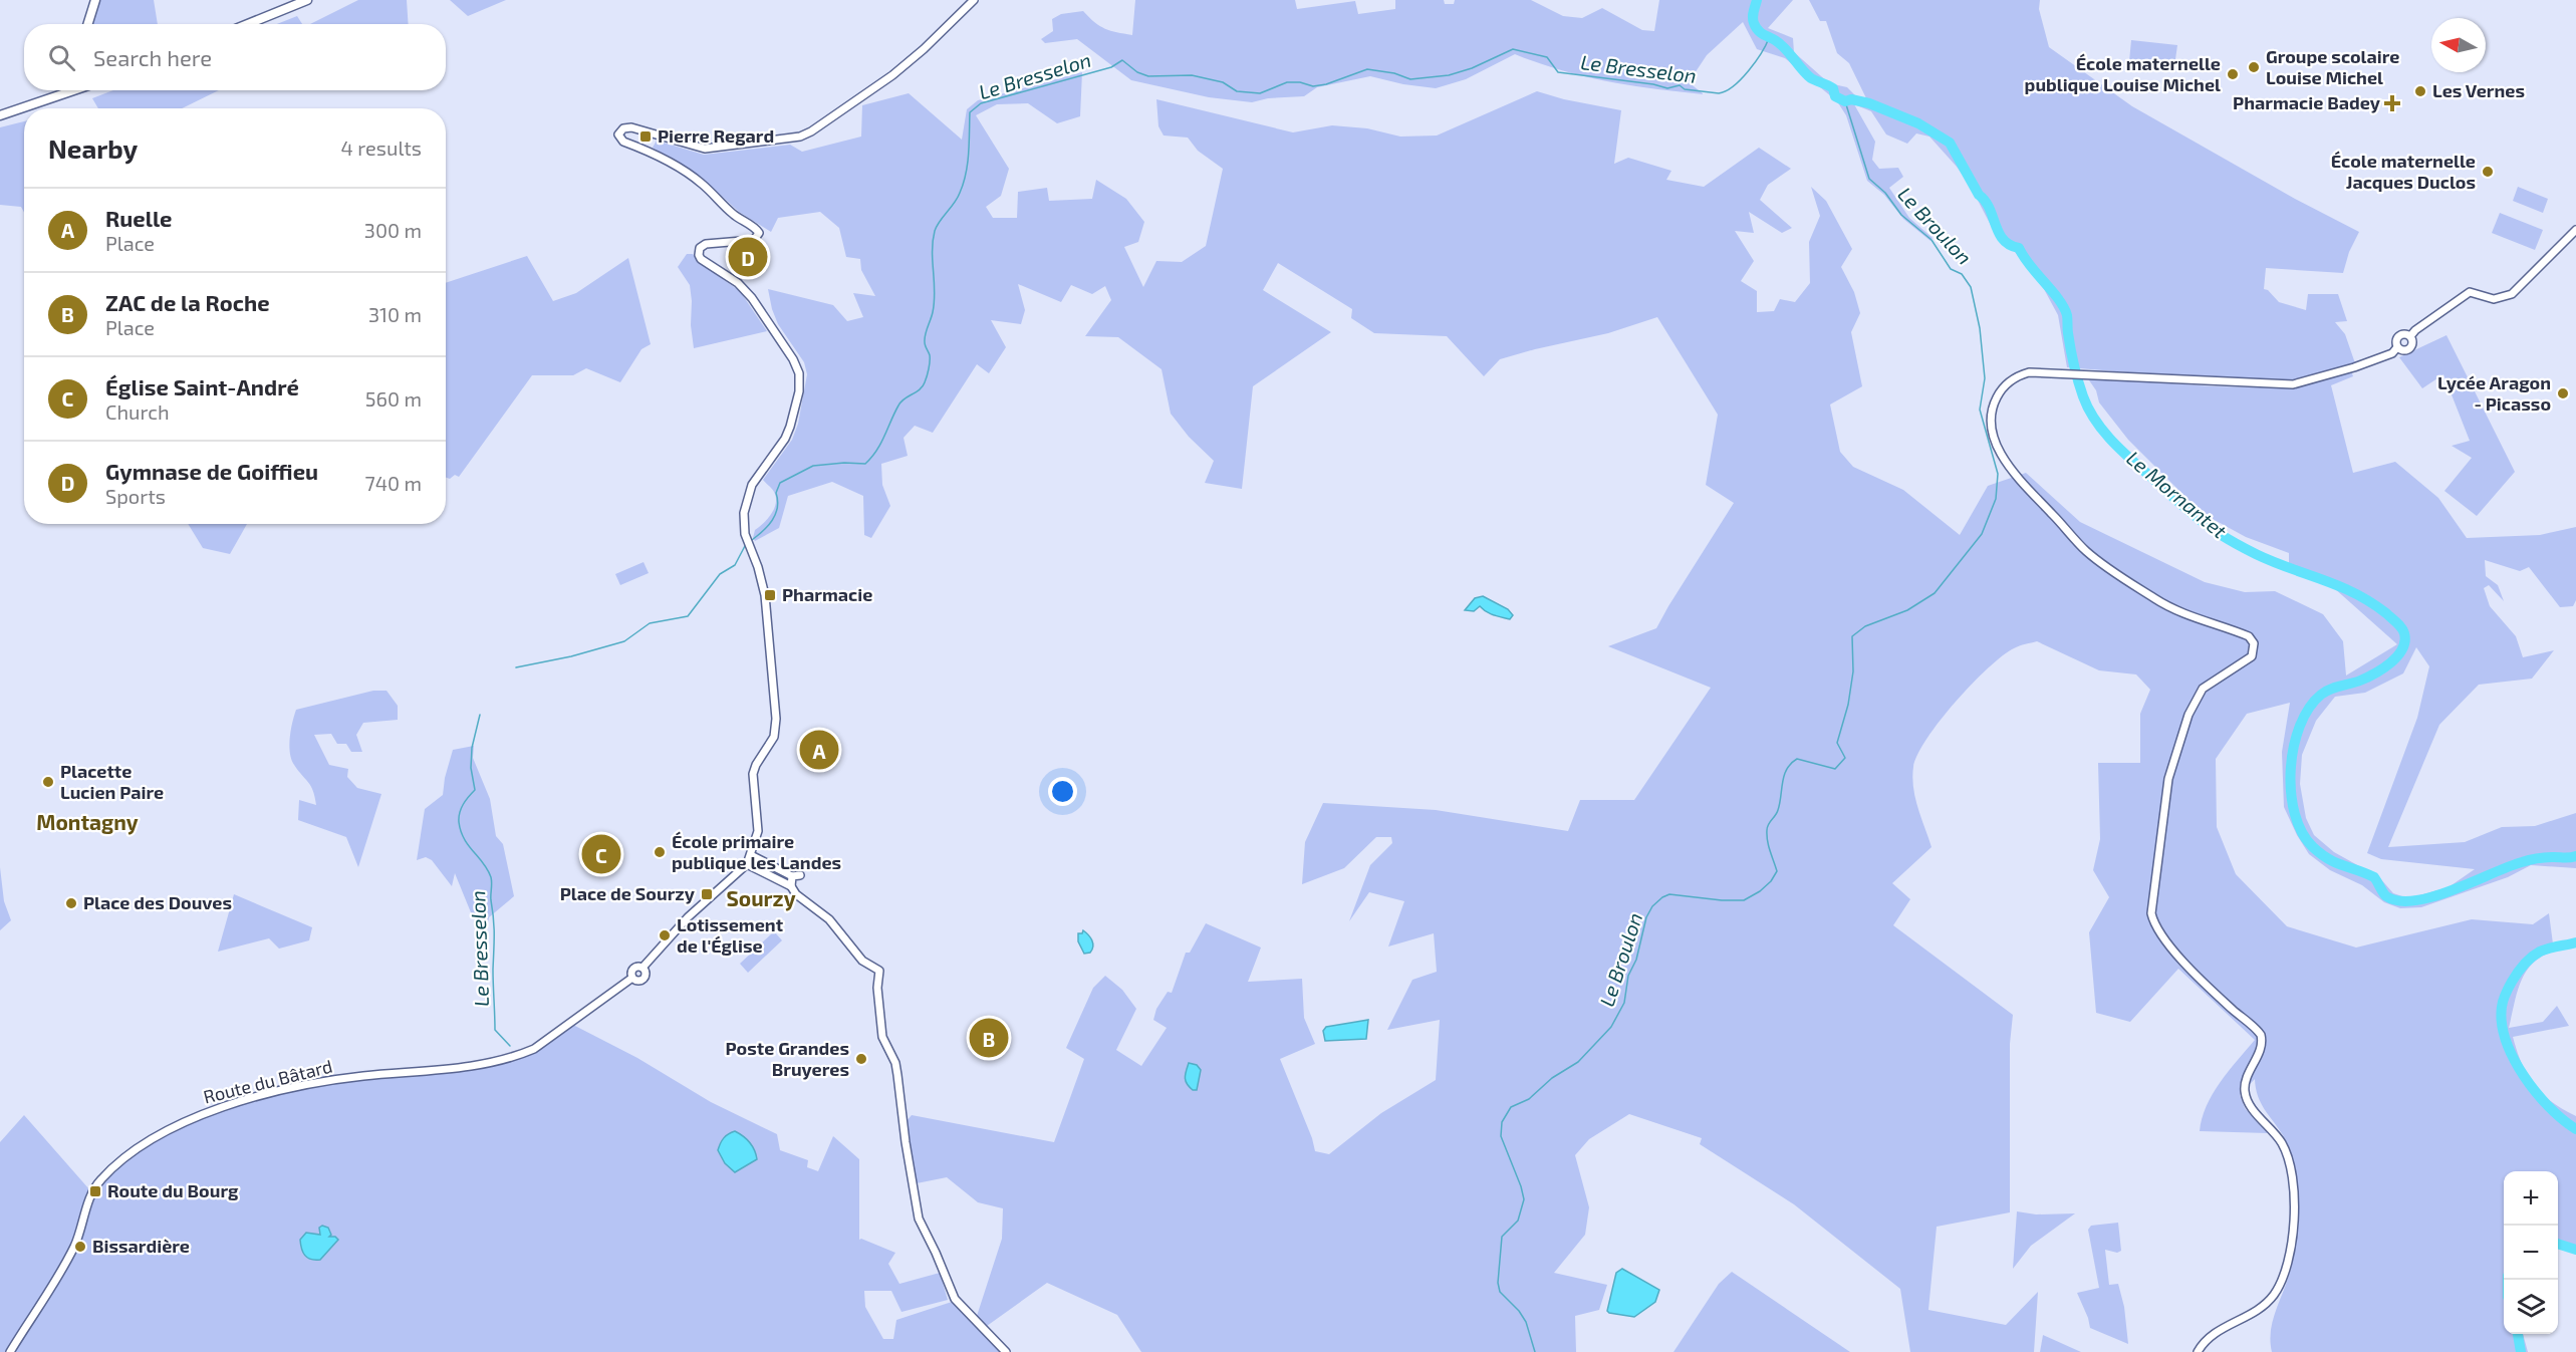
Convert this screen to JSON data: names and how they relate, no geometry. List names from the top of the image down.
{
  "streets": {
    "street": ["Route du Bâtard"]
  },
  "districts": ["Montagny", "Sourzy"],
  "water": ["Le Bresselon", "Le Broulon", "Le Mornantet"],
  "places": {
    "other": [
      "Groupe scolaire Louise Michel",
      "École maternelle publique Louise Michel",
      "Les Vernes",
      "École maternelle Jacques Duclos",
      "Lycée Aragon - Picasso",
      "Placette Lucien Paire",
      "École primaire publique les Landes",
      "Place des Douves",
      "Lotissement de l'Église",
      "Poste Grandes Bruyeres",
      "Bissardière"
    ],
    "health": ["Pharmacie Badey"],
    "transit": [
      "Pierre Regard",
      "Pharmacie",
      "Place de Sourzy",
      "Route du Bourg"
    ]
  },
  "north": "left",
  "page": {
    "search": "Search here",
    "heading": ["Nearby", "4 results"],
    "list": [
      {
        "mark": "A",
        "name": "Ruelle",
        "note": "Place",
        "value": "300 m"
      },
      {
        "mark": "B",
        "name": "ZAC de la Roche",
        "note": "Place",
        "value": "310 m"
      },
      {
        "mark": "C",
        "name": "Église Saint-André",
        "note": "Church",
        "value": "560 m"
      },
      {
        "mark": "D",
        "name": "Gymnase de Goiffieu",
        "note": "Sports",
        "value": "740 m"
      }
    ],
    "pins": [
      "D",
      "A",
      "C",
      "B"
    ],
    "map_buttons": ["+", "−"]
  }
}
